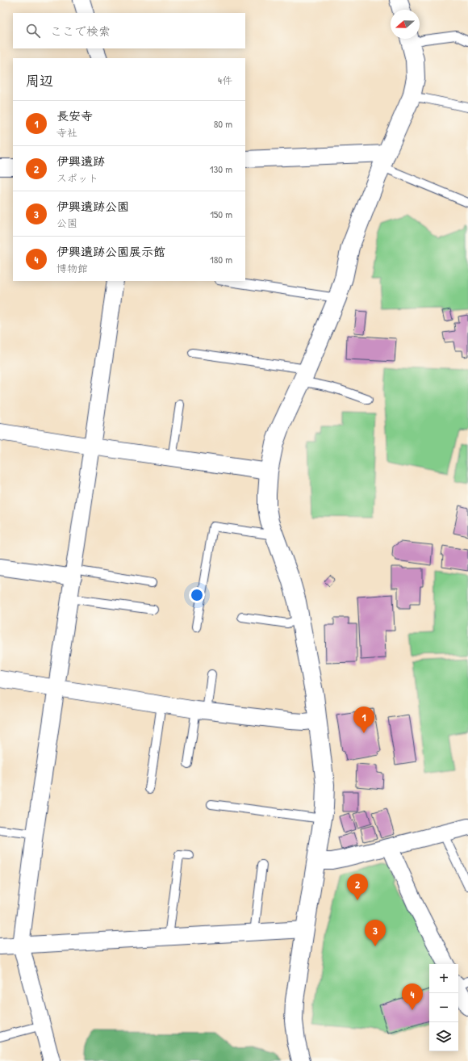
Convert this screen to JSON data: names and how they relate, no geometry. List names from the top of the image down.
{
  "north": "left",
  "page": {
    "search": "ここで検索",
    "heading": ["周辺", "4件"],
    "list": [
      {
        "mark": "1",
        "name": "長安寺",
        "note": "寺社",
        "value": "80 m"
      },
      {
        "mark": "2",
        "name": "伊興遺跡",
        "note": "スポット",
        "value": "130 m"
      },
      {
        "mark": "3",
        "name": "伊興遺跡公園",
        "note": "公園",
        "value": "150 m"
      },
      {
        "mark": "4",
        "name": "伊興遺跡公園展示館",
        "note": "博物館",
        "value": "180 m"
      }
    ],
    "pins": [
      "1",
      "2",
      "3",
      "4"
    ],
    "map_buttons": ["+", "−"]
  }
}
